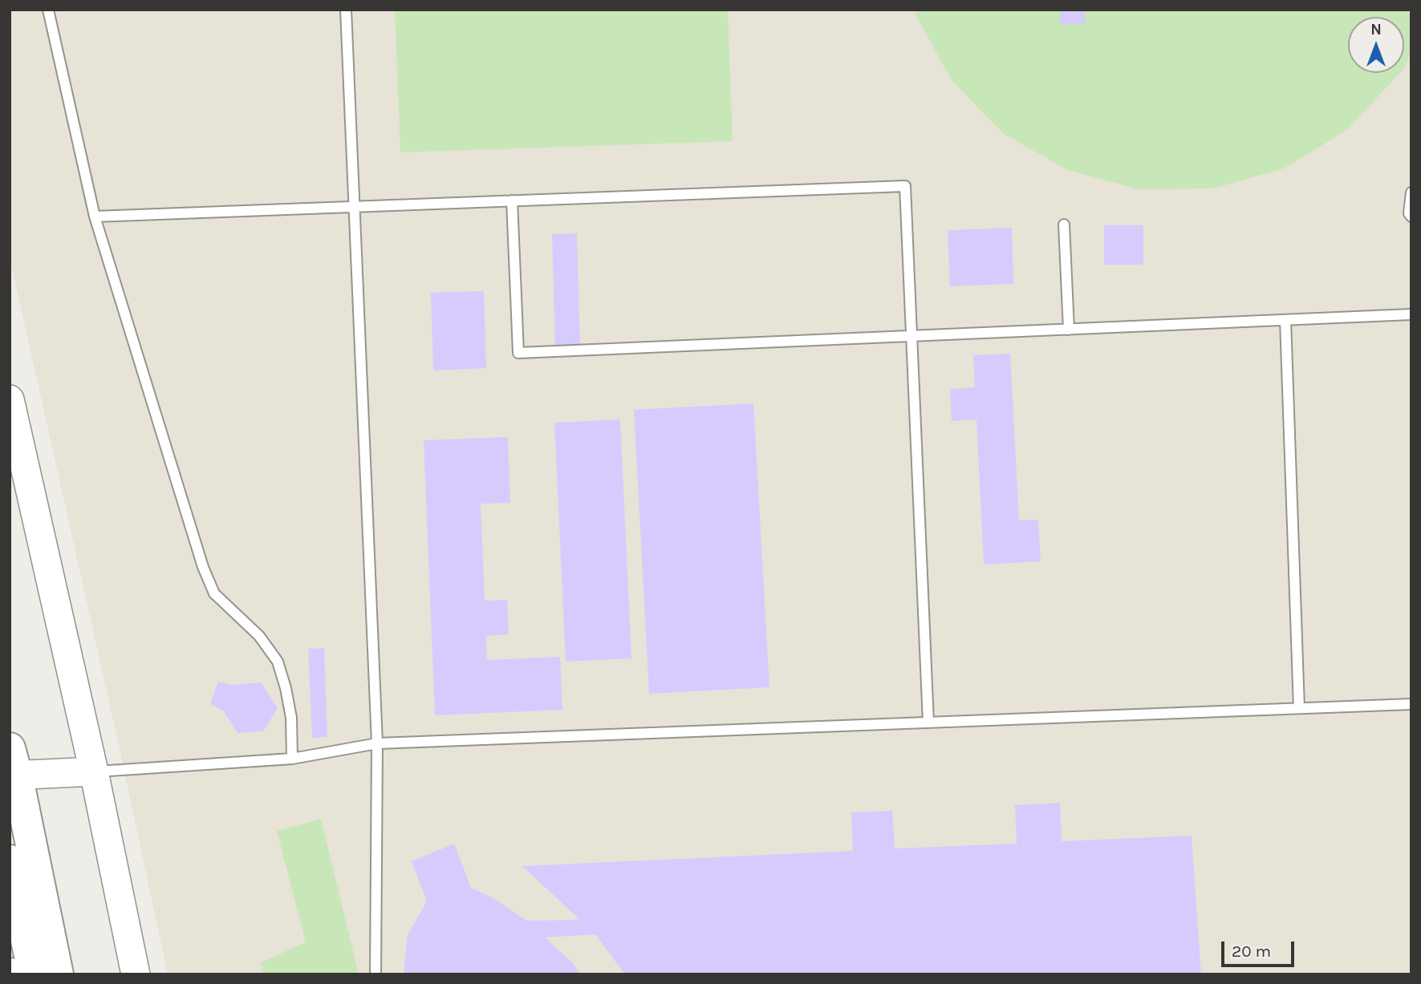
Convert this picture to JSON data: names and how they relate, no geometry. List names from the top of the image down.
{
  "scale_bar": "20 m",
  "north": "top"
}
